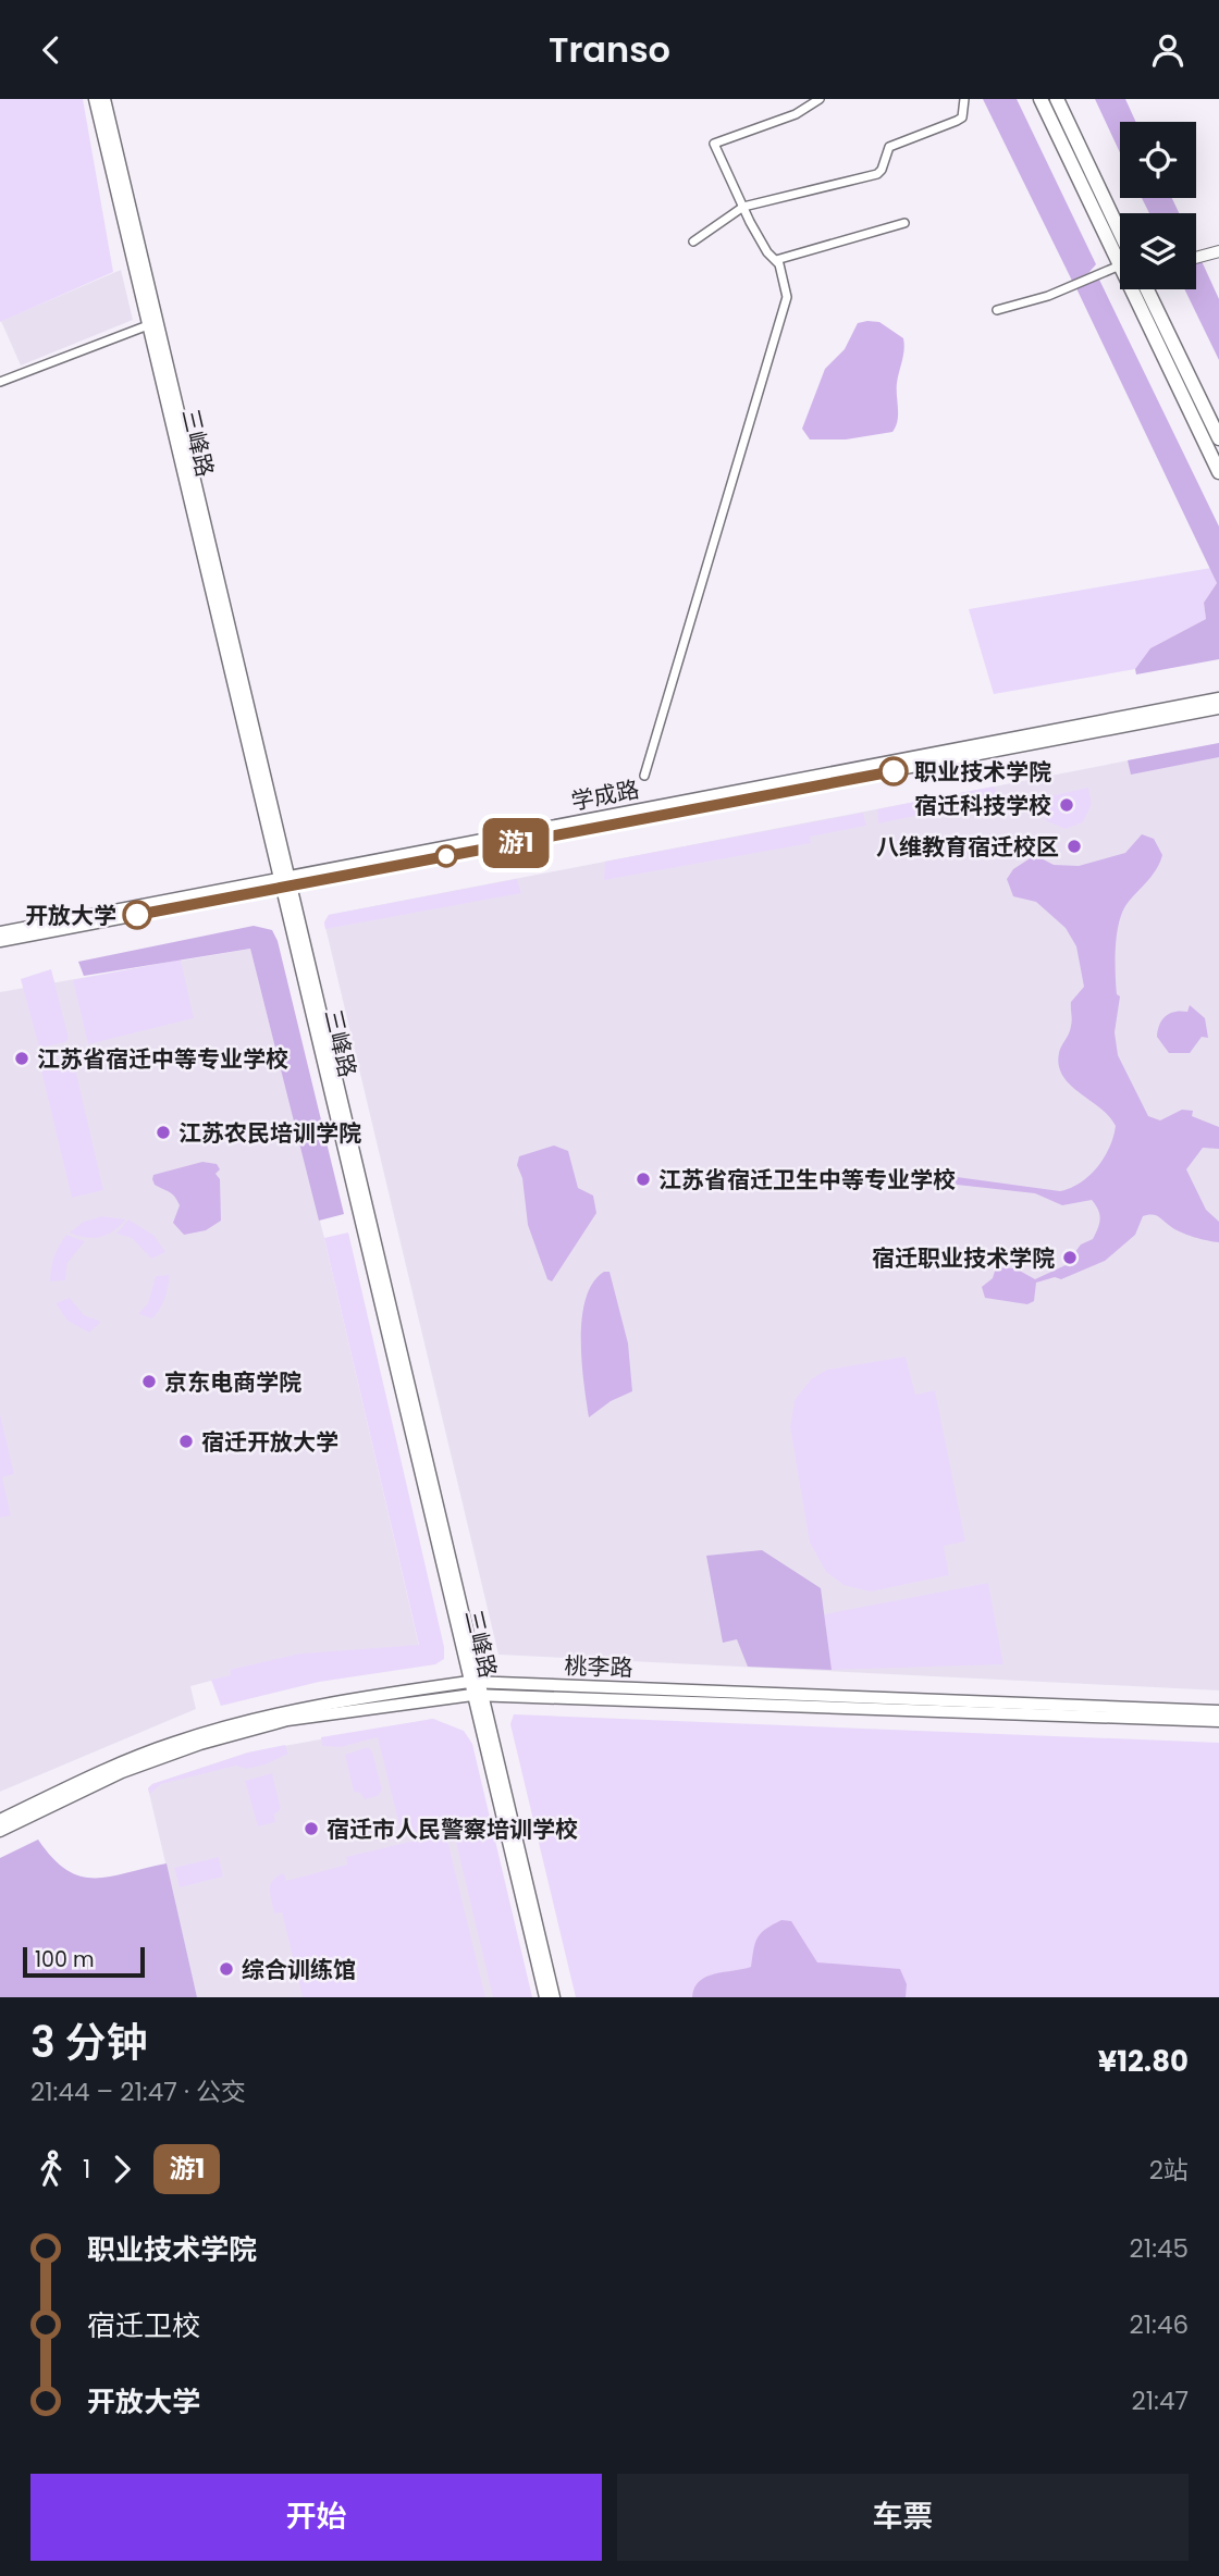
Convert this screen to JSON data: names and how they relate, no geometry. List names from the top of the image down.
{
  "streets": {
    "main road": ["三峰路", "学成路", "桃李路"]
  },
  "crossings": [
    ["三峰路", "学成路"],
    ["三峰路", "桃李路"]
  ],
  "places": [
    "职业技术学院",
    "宿迁科技学校",
    "八维教育宿迁校区",
    "开放大学",
    "江苏省宿迁中等专业学校",
    "江苏农民培训学院",
    "江苏省宿迁卫生中等专业学校",
    "宿迁职业技术学院",
    "京东电商学院",
    "宿迁开放大学",
    "宿迁市人民警察培训学校",
    "综合训练馆"
  ],
  "lines": ["bus line 游1"],
  "scale_bar": "100 m",
  "page": {
    "header": "Transo",
    "on_map": "游1",
    "scale": "100 m",
    "heading": ["3 分钟", "21:44 – 21:47 · 公交", "¥12.80"],
    "legs": ["1", "游1", "2站"],
    "list": [
      {
        "name": "职业技术学院",
        "value": "21:45"
      },
      {
        "name": "宿迁卫校",
        "value": "21:46"
      },
      {
        "name": "开放大学",
        "value": "21:47"
      }
    ],
    "buttons": ["开始", "车票"]
  }
}
